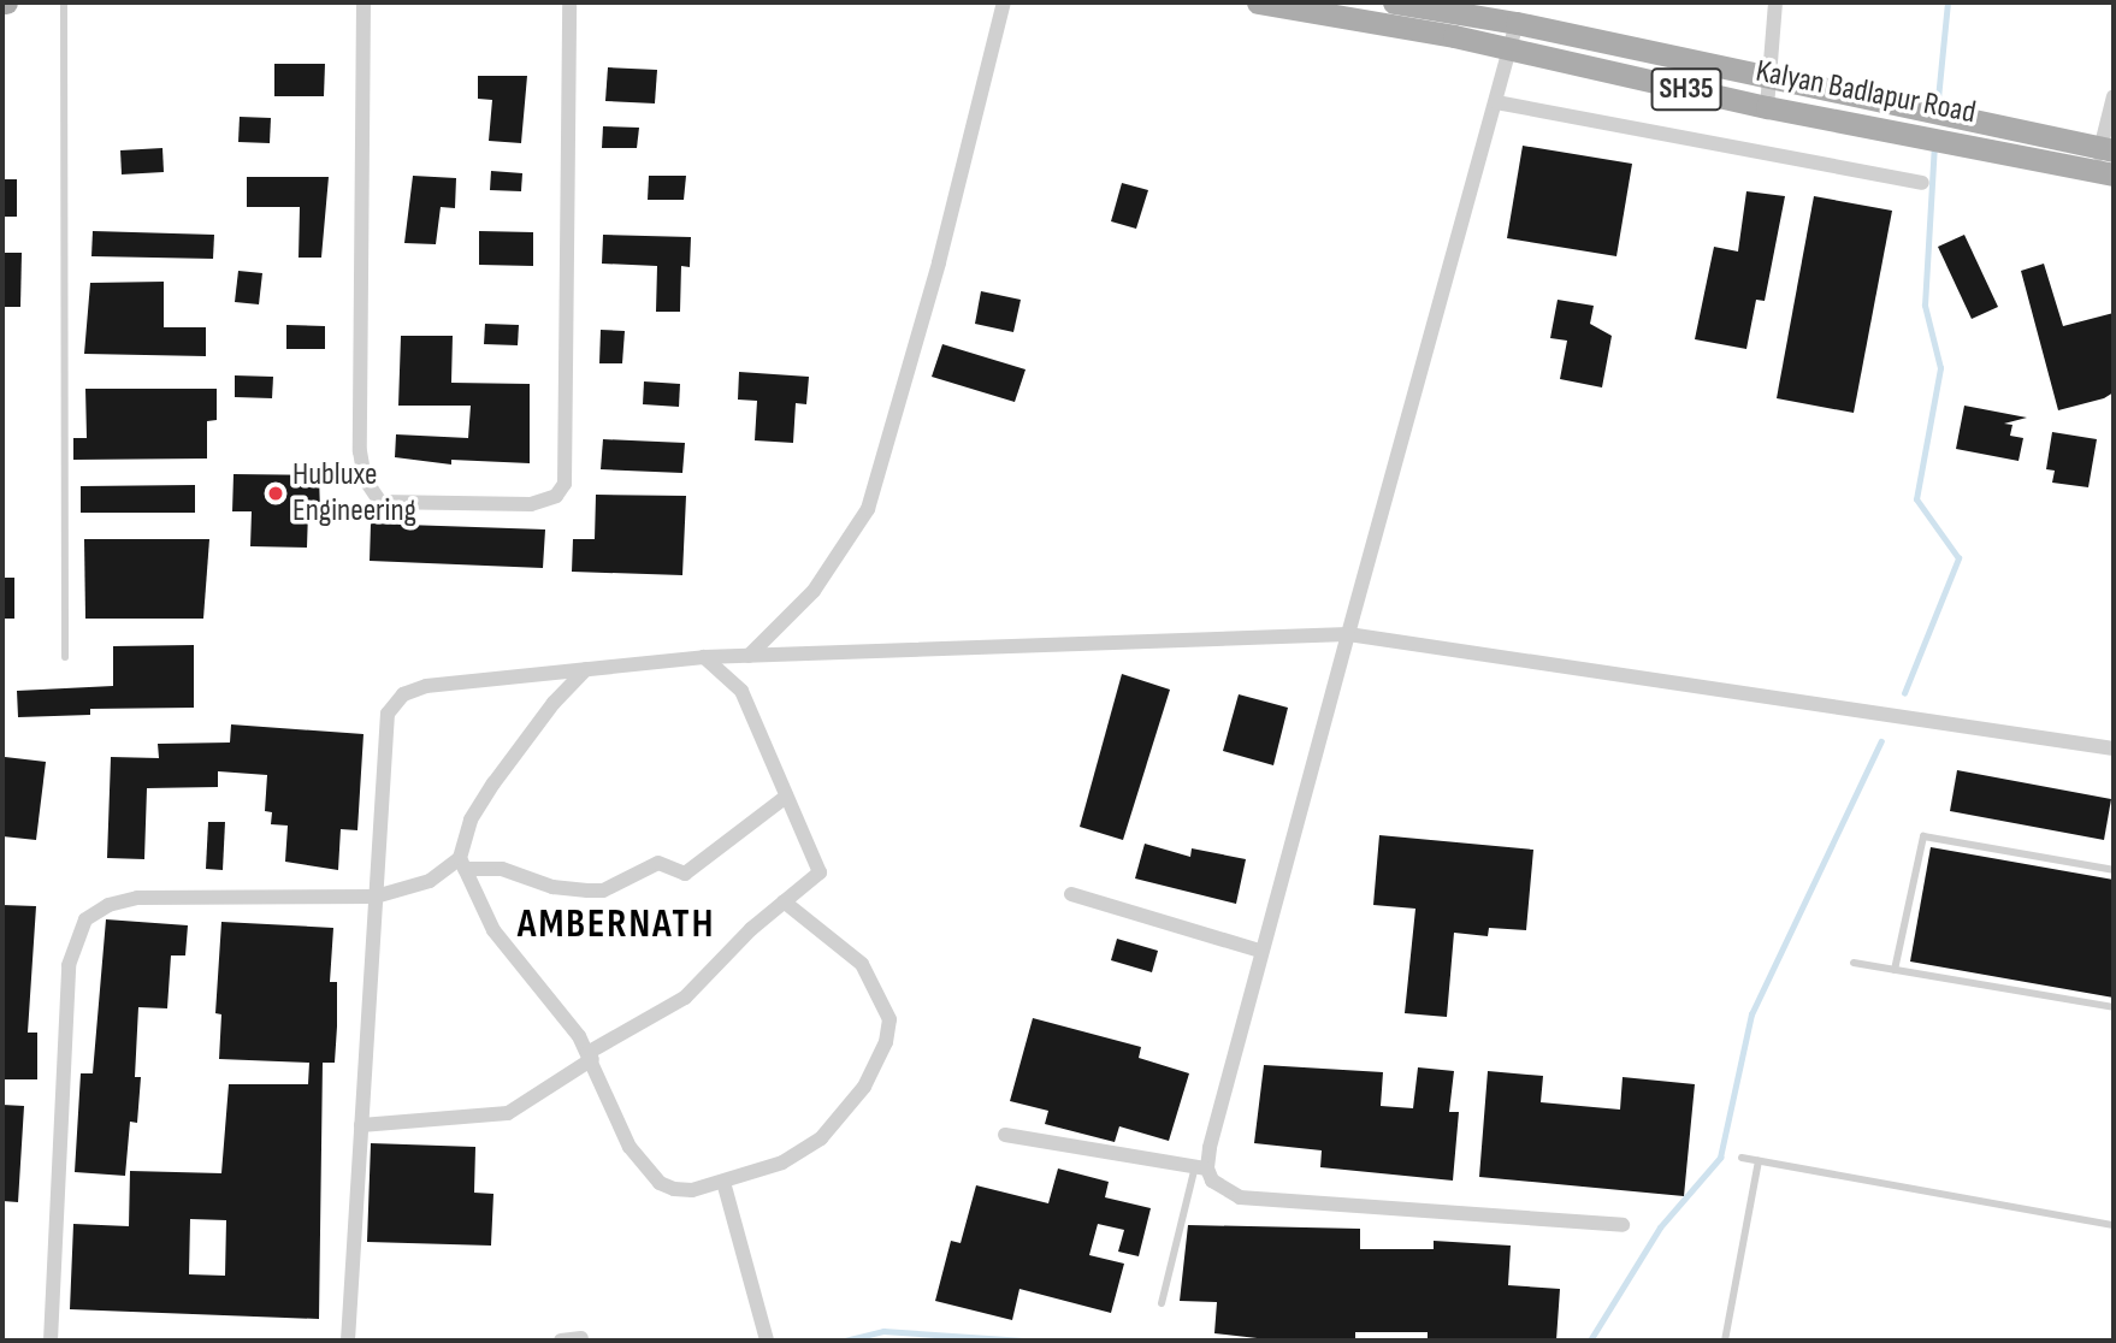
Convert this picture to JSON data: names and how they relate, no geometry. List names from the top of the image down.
{
  "streets": {
    "main road": ["SH35", "Kalyan Badlapur Road"]
  },
  "districts": ["AMBERNATH"],
  "places": ["Hubluxe Engineering"]
}
